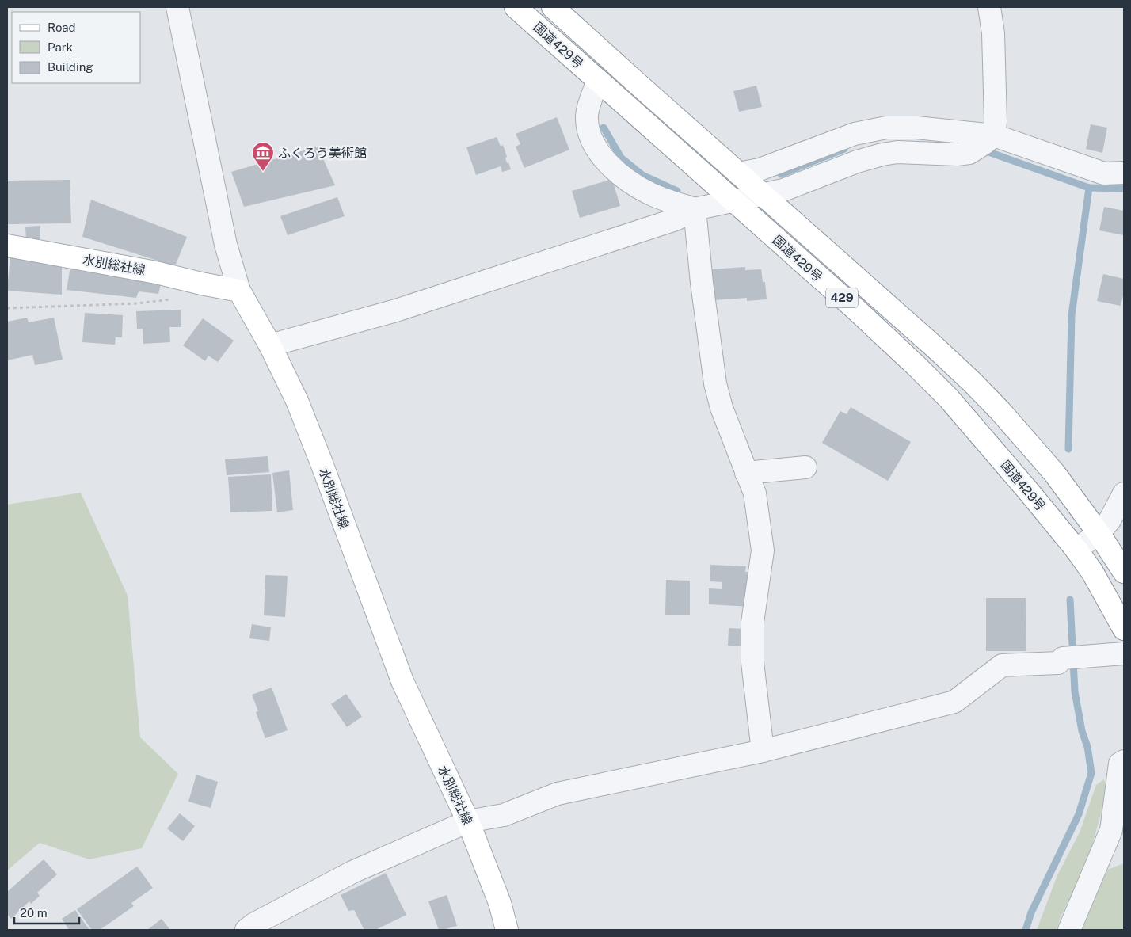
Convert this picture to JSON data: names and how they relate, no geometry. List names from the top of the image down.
{
  "streets": {
    "main road": ["国道429号", "水別総社線", "429"]
  },
  "places": {
    "museum": ["ふくろう美術館"]
  },
  "legend": ["Road", "Park", "Building"],
  "scale_bar": "20 m"
}
